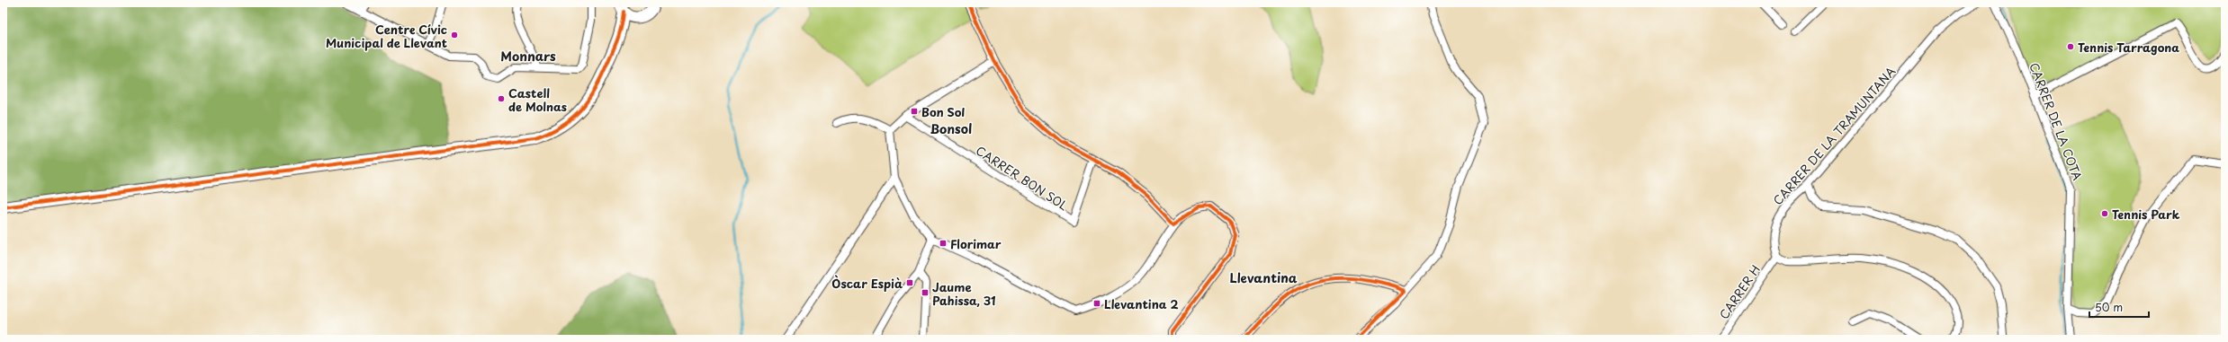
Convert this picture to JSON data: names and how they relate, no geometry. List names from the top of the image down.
{
  "streets": {
    "street": [
      "CARRER DE LA COTA",
      "CARRER DE LA TRAMUNTANA",
      "CARRER BON SOL",
      "CARRER H"
    ]
  },
  "crossings": [
    ["CARRER DE LA TRAMUNTANA", "CARRER H"]
  ],
  "districts": ["Monnars", "Bonsol", "Llevantina"],
  "places": {
    "other": [
      "Centre Cívic Municipal de Llevant",
      "Tennis Tarragona",
      "Castell de Molnas",
      "Tennis Park"
    ],
    "transit": [
      "Bon Sol",
      "Florimar",
      "Òscar Espià",
      "Jaume Pahissa, 31",
      "Llevantina 2"
    ]
  },
  "scale_bar": "50 m"
}
